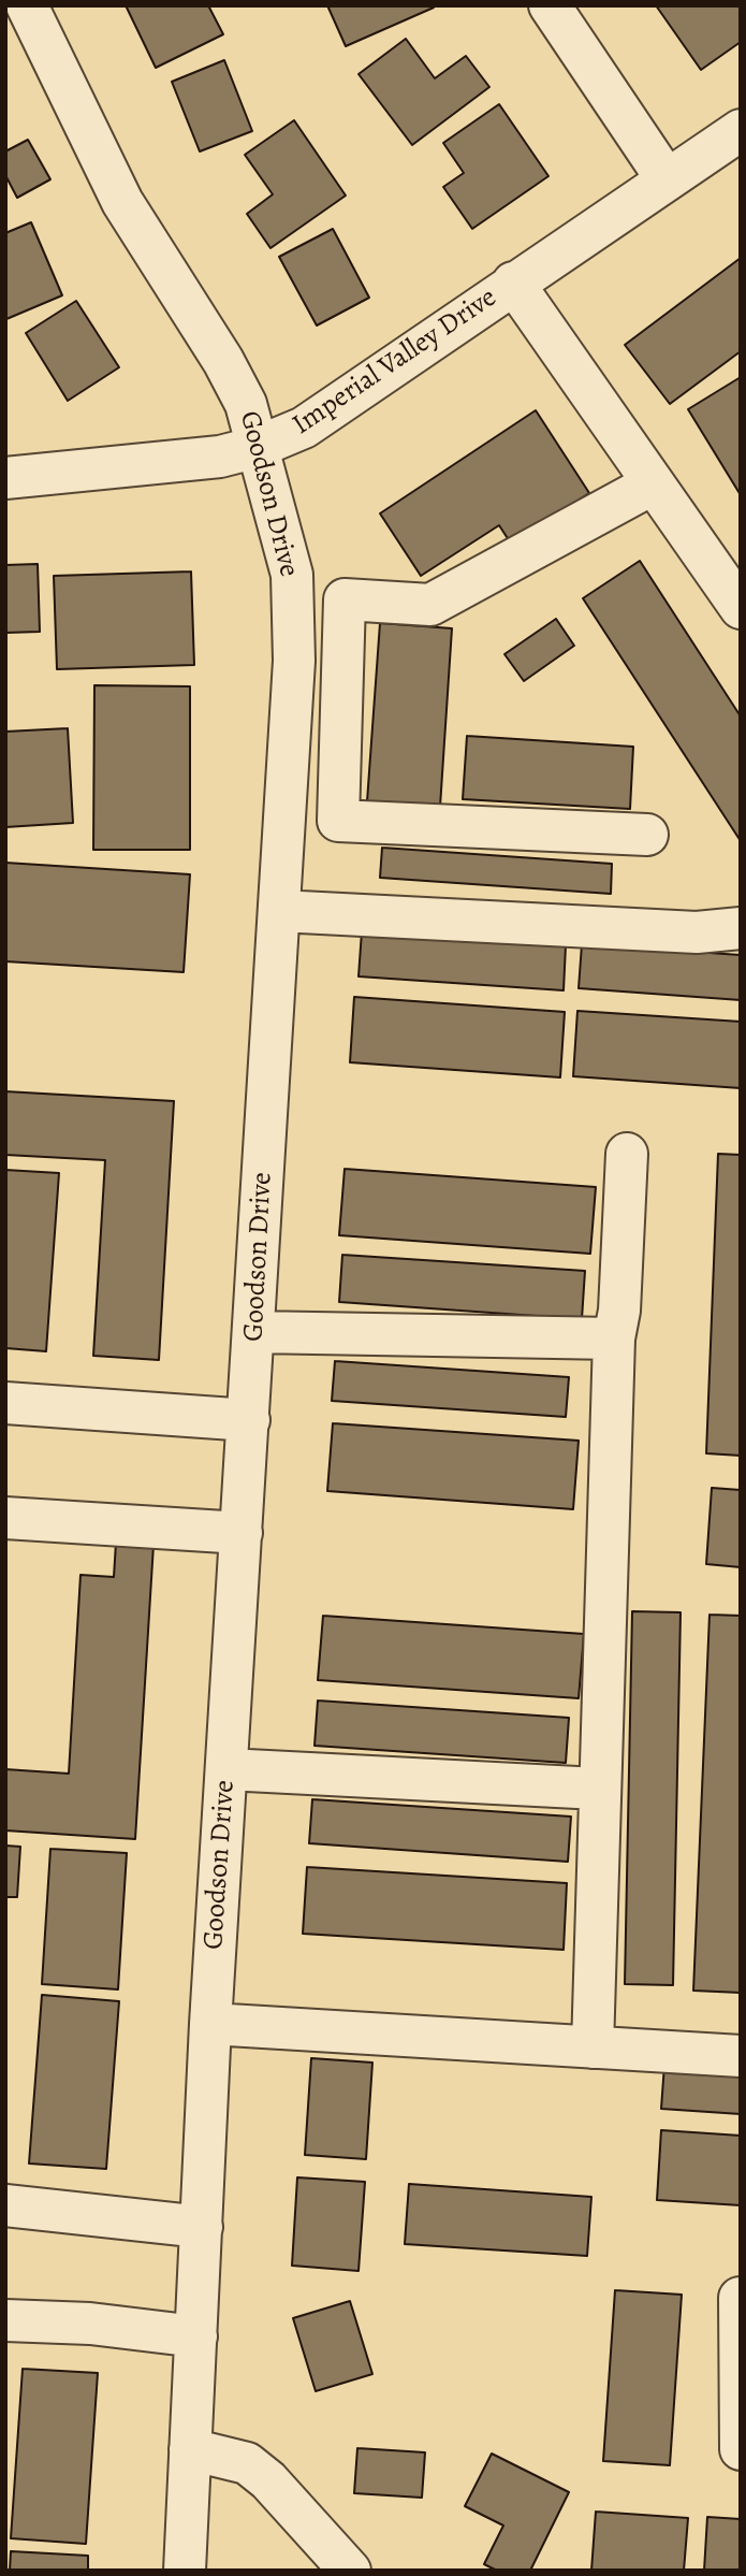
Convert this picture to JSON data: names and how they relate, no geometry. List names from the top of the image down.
{
  "streets": {
    "street": ["Imperial Valley Drive", "Goodson Drive"]
  },
  "crossings": [
    ["Imperial Valley Drive", "Goodson Drive"]
  ]
}
